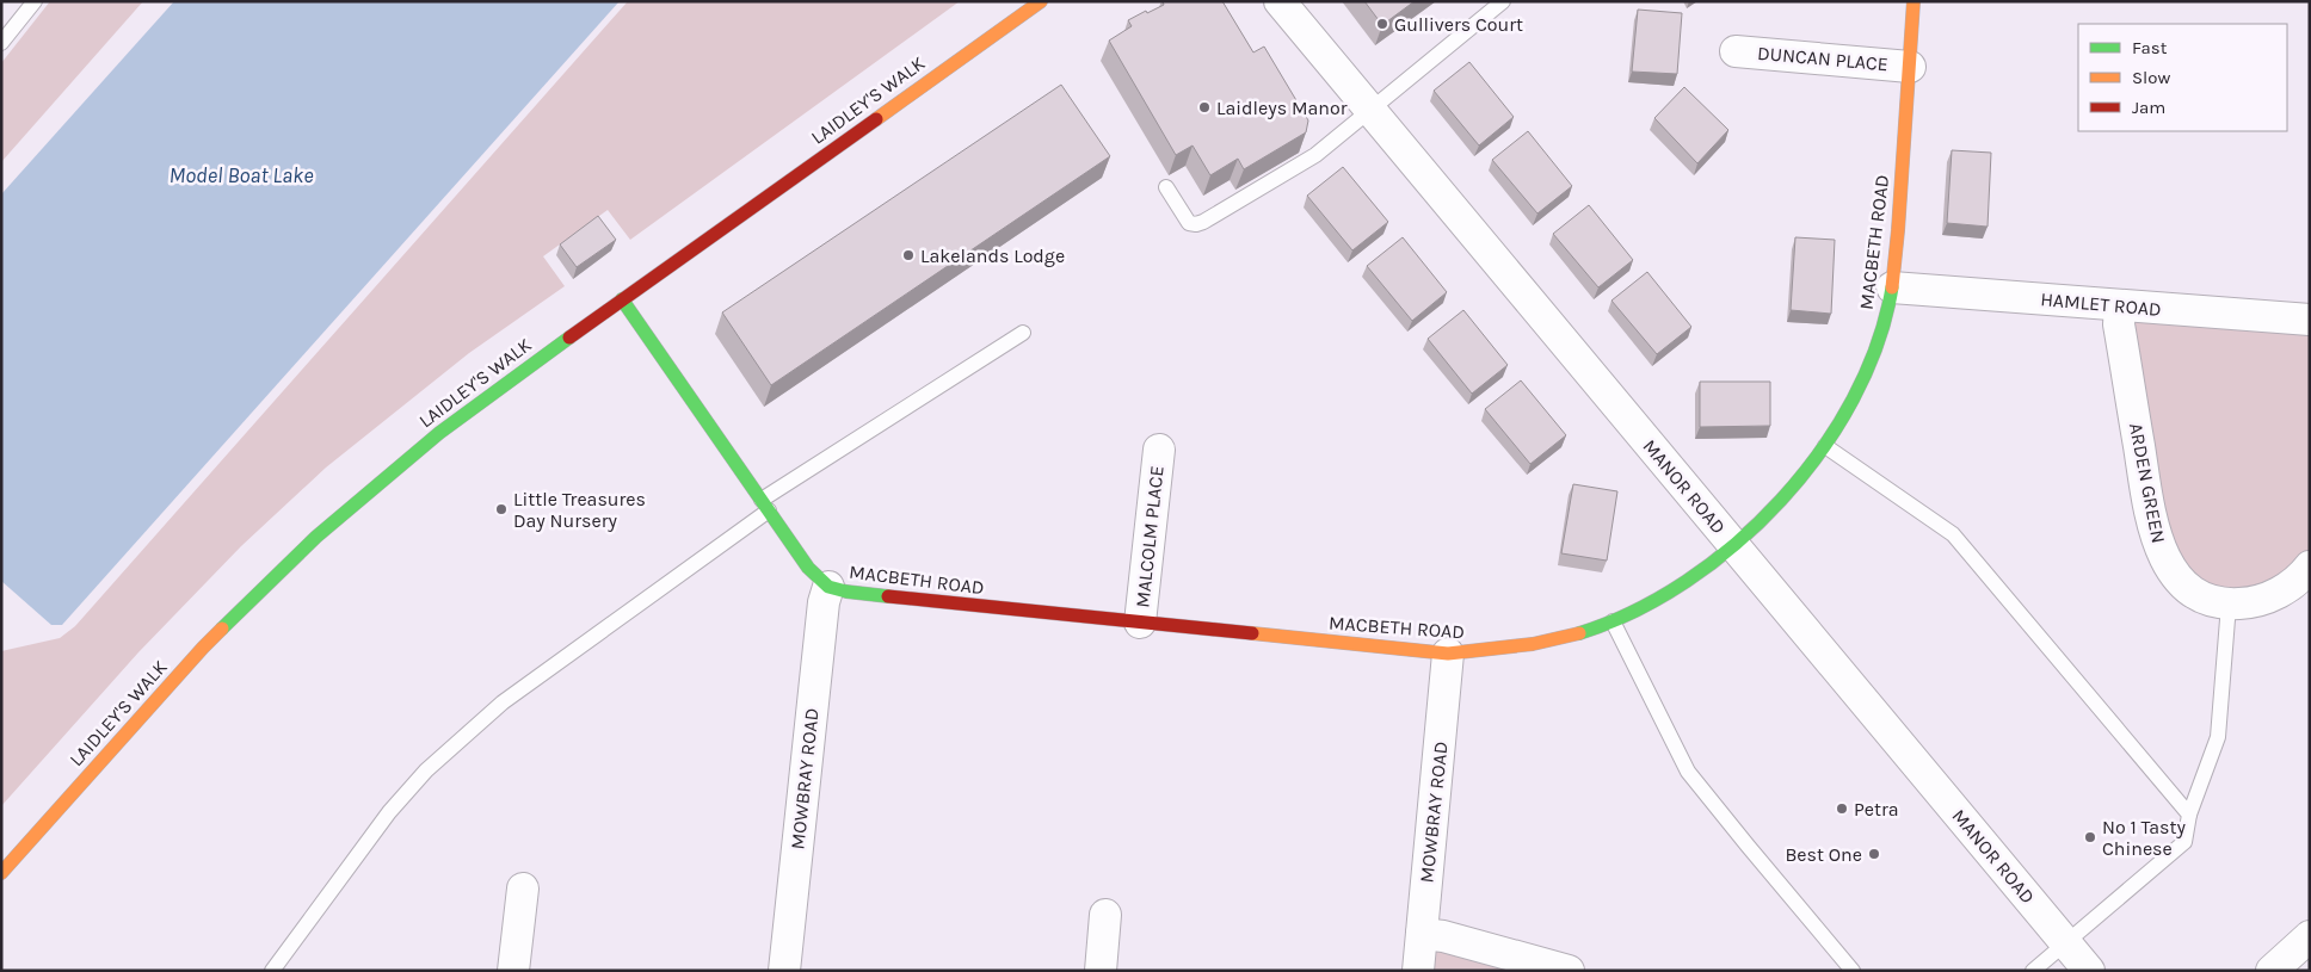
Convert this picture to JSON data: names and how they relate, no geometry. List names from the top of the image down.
{
  "streets": {
    "street": [
      "DUNCAN PLACE",
      "LAIDLEY'S WALK",
      "MACBETH ROAD",
      "HAMLET ROAD",
      "ARDEN GREEN",
      "MANOR ROAD",
      "MALCOLM PLACE",
      "MOWBRAY ROAD"
    ]
  },
  "crossings": [
    ["DUNCAN PLACE", "MACBETH ROAD"],
    ["LAIDLEY'S WALK", "MACBETH ROAD"],
    ["MACBETH ROAD", "HAMLET ROAD"],
    ["MACBETH ROAD", "MANOR ROAD"],
    ["MACBETH ROAD", "MALCOLM PLACE"],
    ["MACBETH ROAD", "MOWBRAY ROAD"],
    ["HAMLET ROAD", "ARDEN GREEN"]
  ],
  "water": ["Model Boat Lake"],
  "places": [
    "Gullivers Court",
    "Laidleys Manor",
    "Lakelands Lodge",
    "Little Treasures Day Nursery",
    "Petra",
    "No 1 Tasty Chinese",
    "Best One"
  ],
  "legend": ["Fast", "Slow", "Jam"]
}
